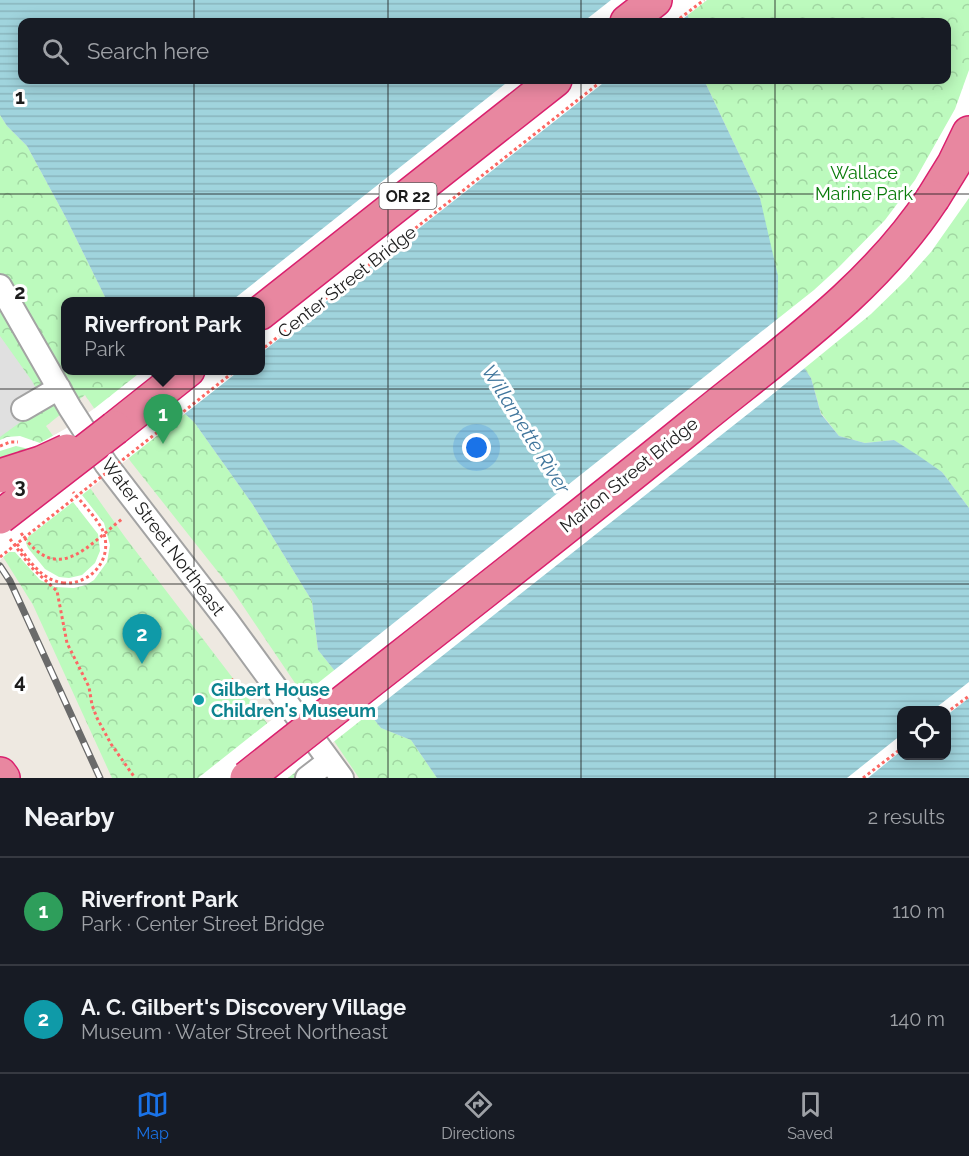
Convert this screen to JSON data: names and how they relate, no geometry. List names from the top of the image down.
{
  "streets": {
    "highway": ["OR 22", "Center Street Bridge", "Marion Street Bridge"],
    "street": ["Water Street Northeast"]
  },
  "water": ["Willamette River"],
  "parks": ["Wallace Marine Park"],
  "places": ["Gilbert House Children's Museum"],
  "page": {
    "search": "Search here",
    "popup": ["Riverfront Park", "Park"],
    "pins": ["1", "2"],
    "heading": ["Nearby", "2 results"],
    "list": [
      {
        "mark": "1",
        "name": "Riverfront Park",
        "note": "Park · Center Street Bridge",
        "value": "110 m"
      },
      {
        "mark": "2",
        "name": "A. C. Gilbert's Discovery Village",
        "note": "Museum · Water Street Northeast",
        "value": "140 m"
      }
    ],
    "nav": ["Map", "Directions", "Saved"]
  },
  "grid": {
    "rows": [
      "1",
      "2",
      "3",
      "4"
    ]
  }
}
